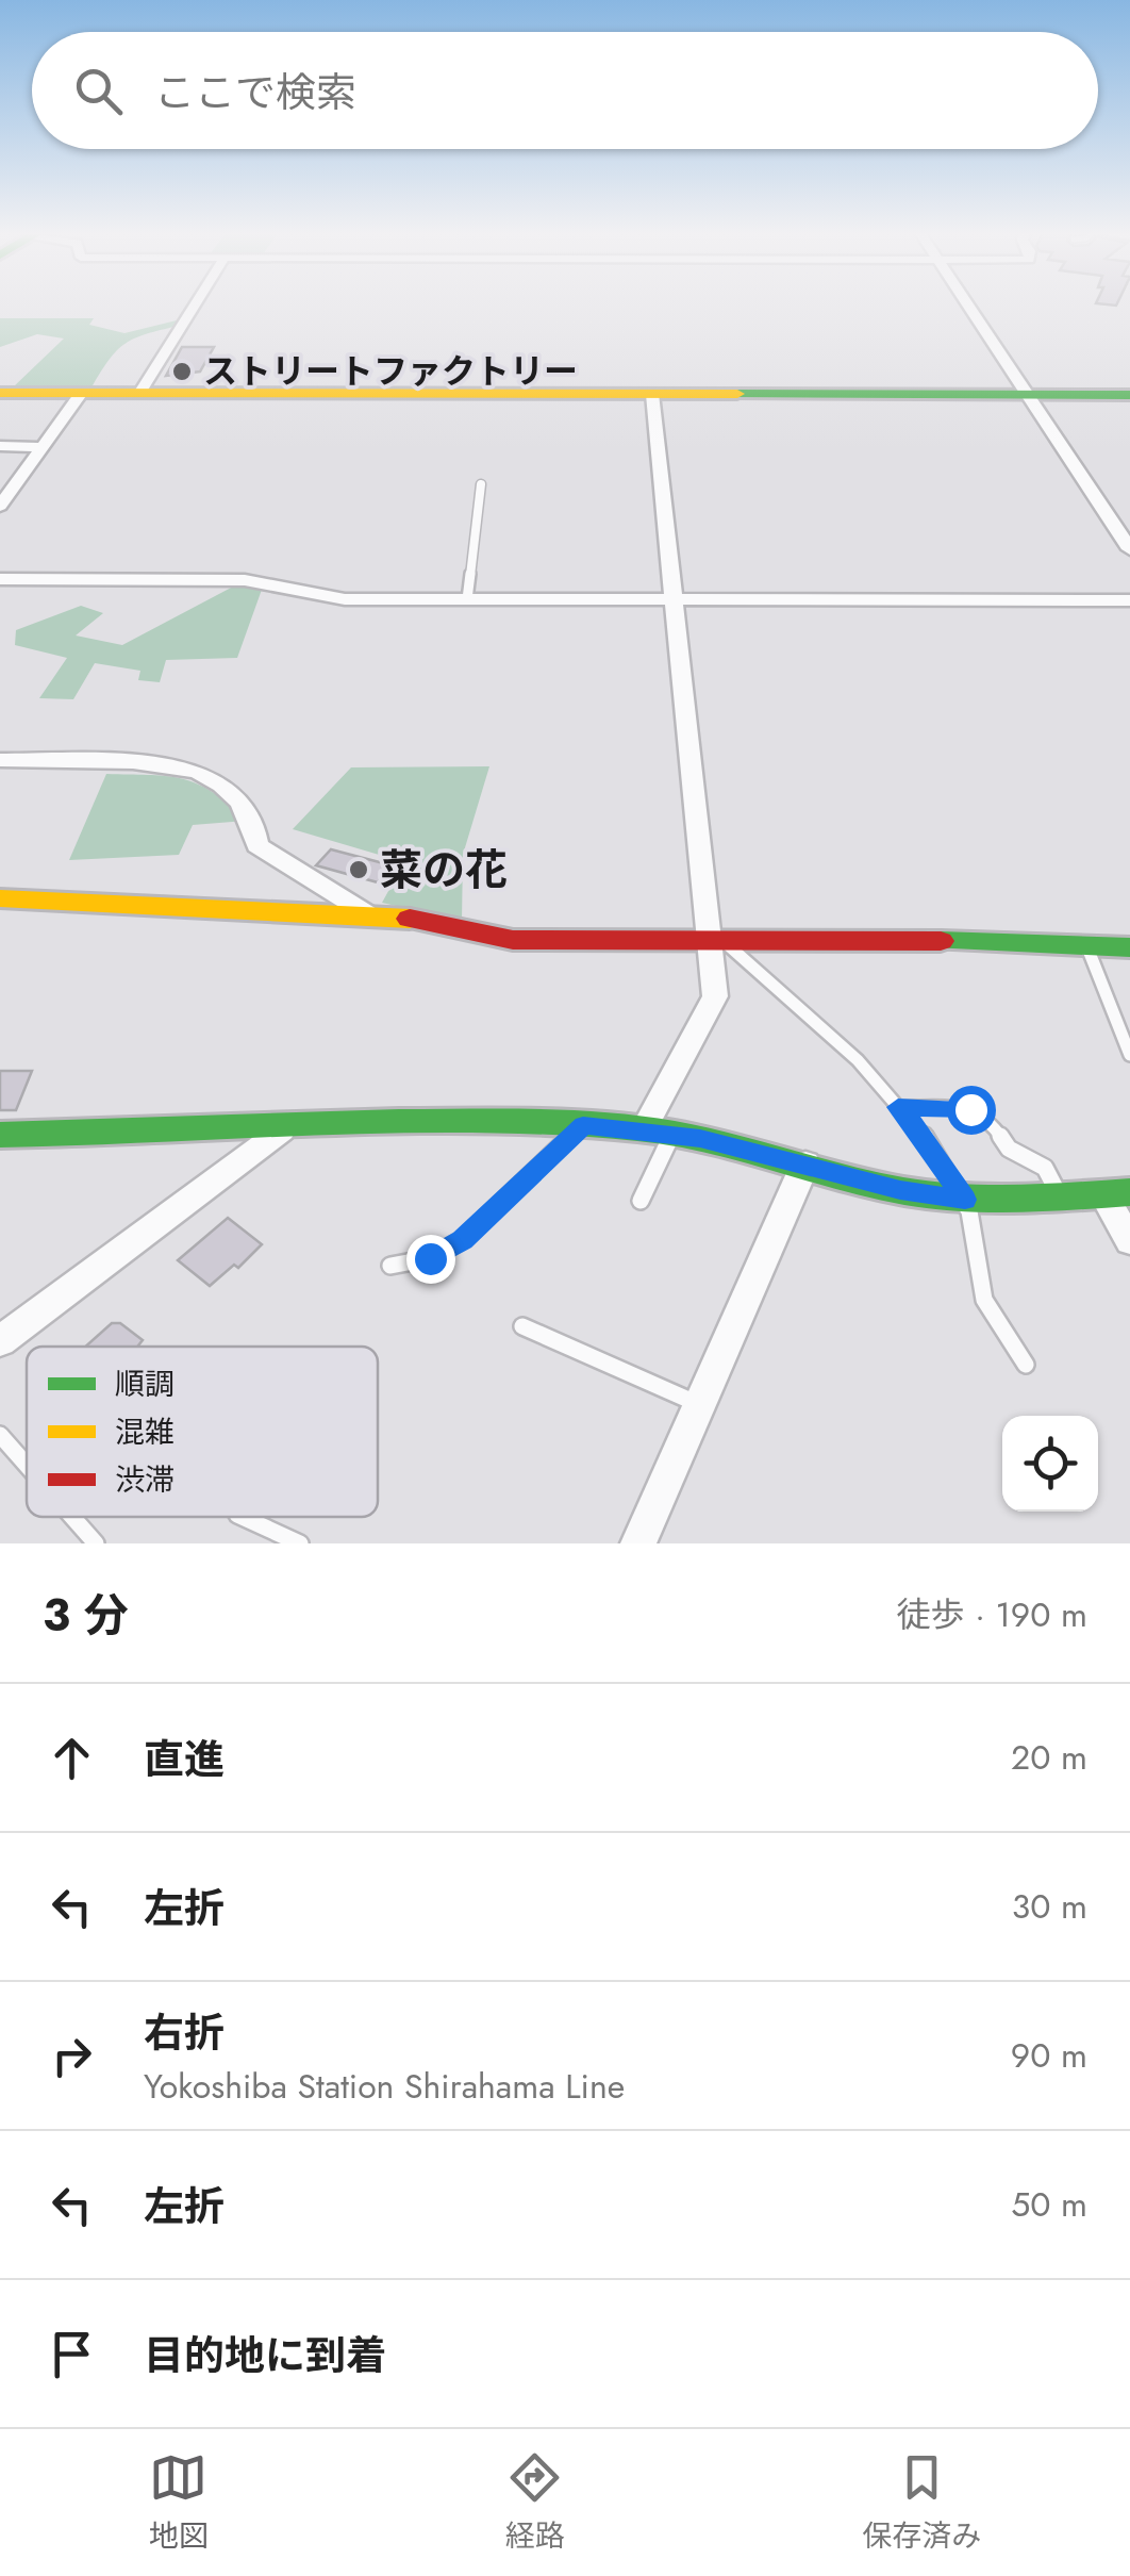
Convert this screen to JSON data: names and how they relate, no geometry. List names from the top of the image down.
{
  "places": ["ストリートファクトリー", "菜の花"],
  "legend": ["順調", "混雑", "渋滞"],
  "page": {
    "search": "ここで検索",
    "heading": ["3 分", "徒歩 · 190 m"],
    "list": [
      ["直進", "20 m"],
      ["左折", "30 m"],
      ["右折", "Yokoshiba Station Shirahama Line", "90 m"],
      ["左折", "50 m"],
      "目的地に到着"
    ],
    "nav": ["地図", "経路", "保存済み"]
  }
}
